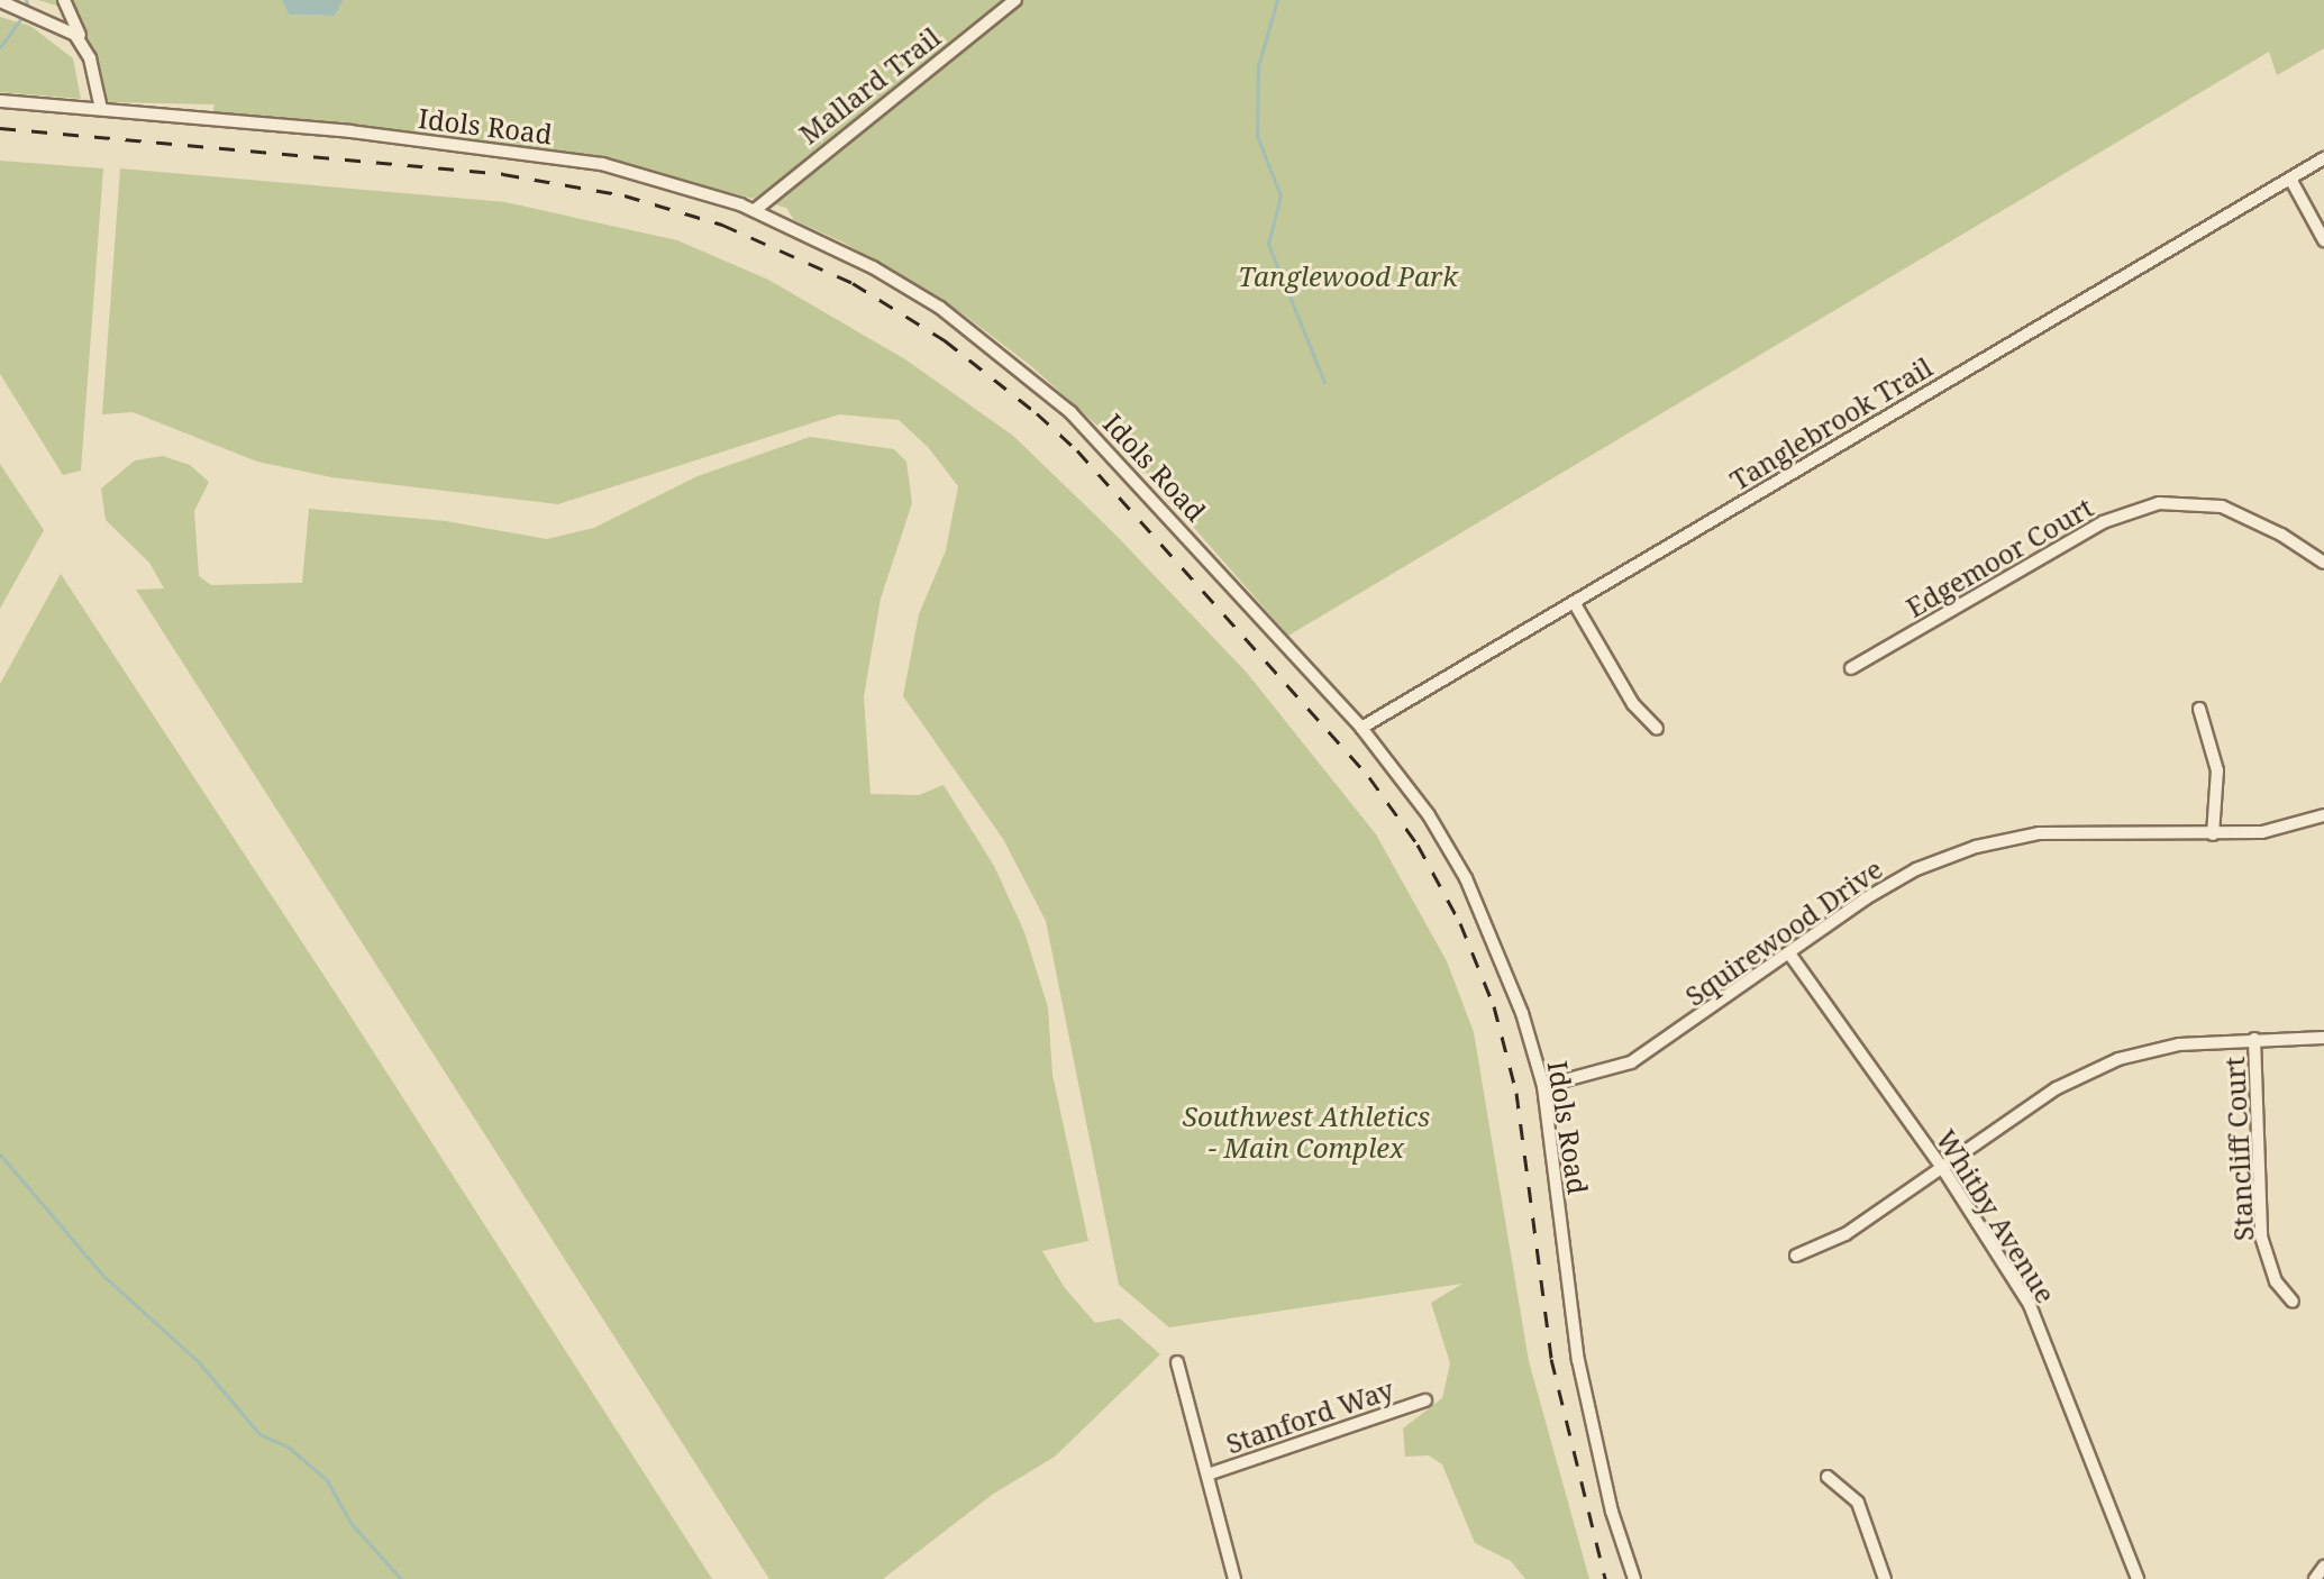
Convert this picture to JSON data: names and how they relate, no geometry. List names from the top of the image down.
{
  "streets": {
    "street": [
      "Mallard Trail",
      "Idols Road",
      "Tanglebrook Trail",
      "Edgemoor Court",
      "Squirewood Drive",
      "Stancliff Court",
      "Whitby Avenue",
      "Stanford Way"
    ]
  },
  "crossings": [
    ["Mallard Trail", "Idols Road"],
    ["Idols Road", "Tanglebrook Trail"],
    ["Idols Road", "Squirewood Drive"],
    ["Squirewood Drive", "Whitby Avenue"]
  ],
  "parks": ["Tanglewood Park", "Southwest Athletics - Main Complex"]
}
